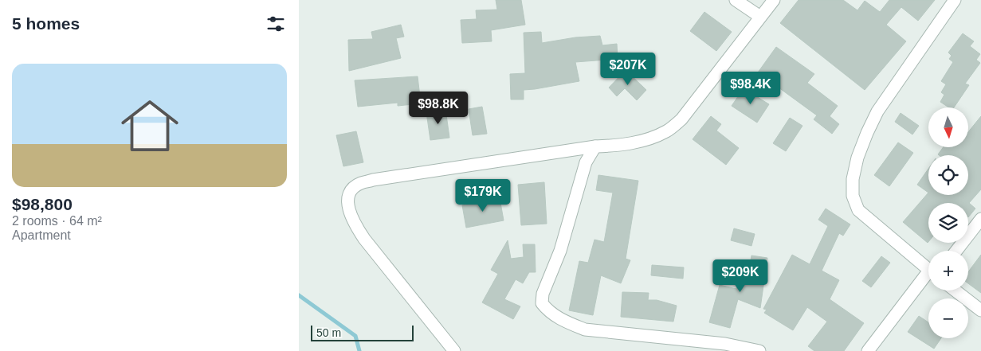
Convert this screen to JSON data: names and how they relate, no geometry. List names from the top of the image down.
{
  "scale_bar": "50 m",
  "north": "bottom",
  "page": {
    "heading": "5 homes",
    "list": [
      {
        "name": "$98,800",
        "note": "2 rooms · 64 m² · Apartment"
      }
    ],
    "price": [
      "$207K",
      "$98.4K",
      "$98.8K",
      "$179K",
      "$209K"
    ],
    "map_buttons": ["+", "−"],
    "scale": "50 m"
  }
}
